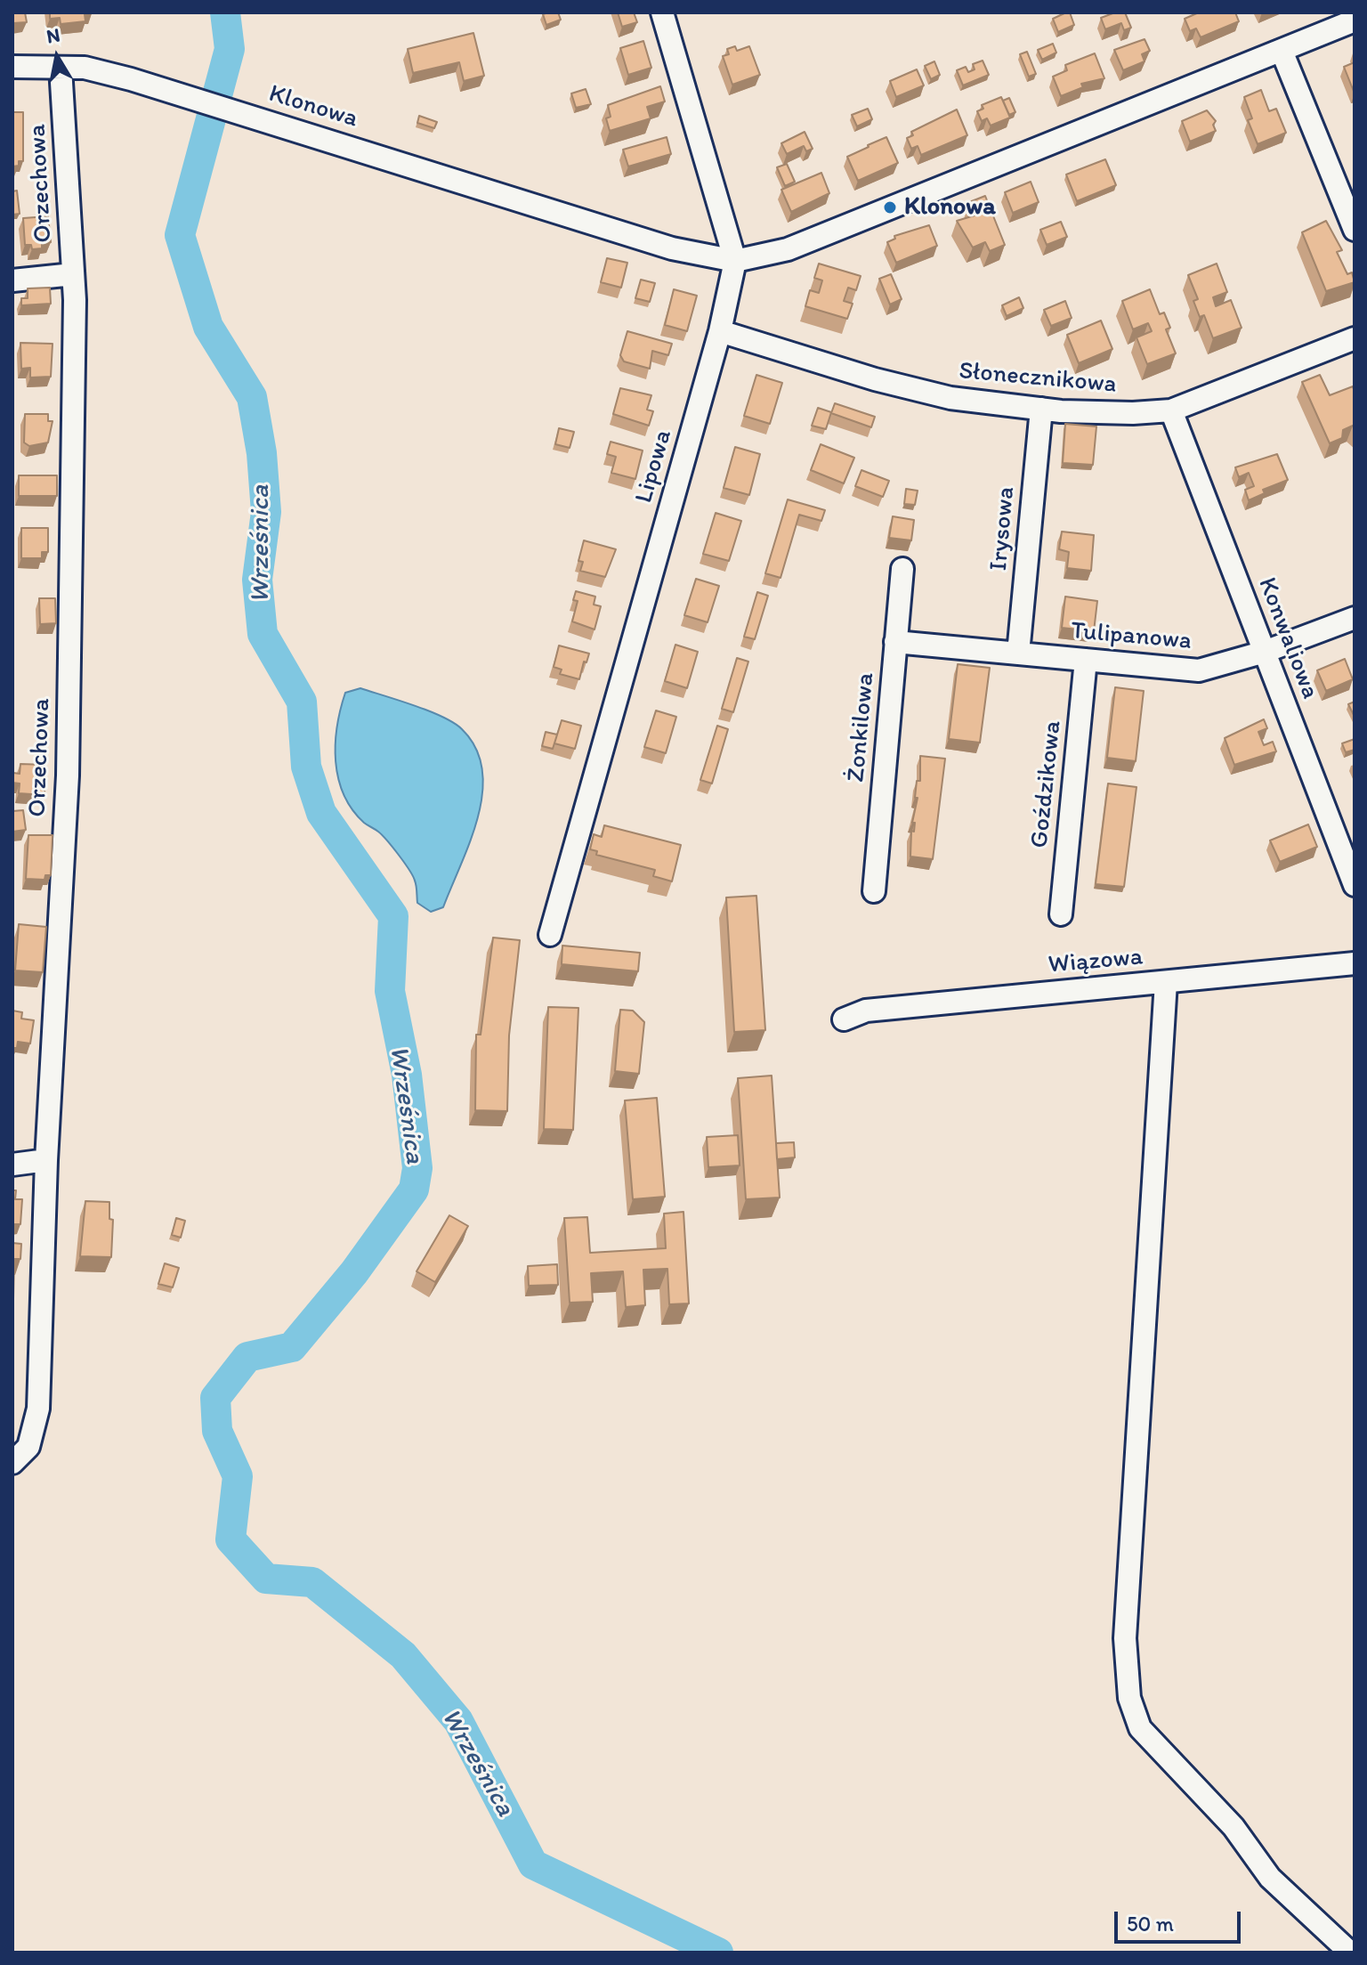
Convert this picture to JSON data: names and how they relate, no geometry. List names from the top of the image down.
{
  "streets": {
    "street": [
      "Klonowa",
      "Orzechowa",
      "Słonecznikowa",
      "Lipowa",
      "Irysowa",
      "Tulipanowa",
      "Konwaliowa",
      "Żonkilowa",
      "Goździkowa",
      "Wiązowa"
    ]
  },
  "crossings": [
    ["Klonowa", "Orzechowa"],
    ["Klonowa", "Lipowa"],
    ["Słonecznikowa", "Lipowa"],
    ["Słonecznikowa", "Irysowa"],
    ["Słonecznikowa", "Konwaliowa"],
    ["Irysowa", "Tulipanowa"],
    ["Tulipanowa", "Konwaliowa"],
    ["Tulipanowa", "Żonkilowa"],
    ["Tulipanowa", "Goździkowa"]
  ],
  "water": ["Wrześnica"],
  "places": ["Klonowa"],
  "scale_bar": "50 m",
  "north": "top"
}
